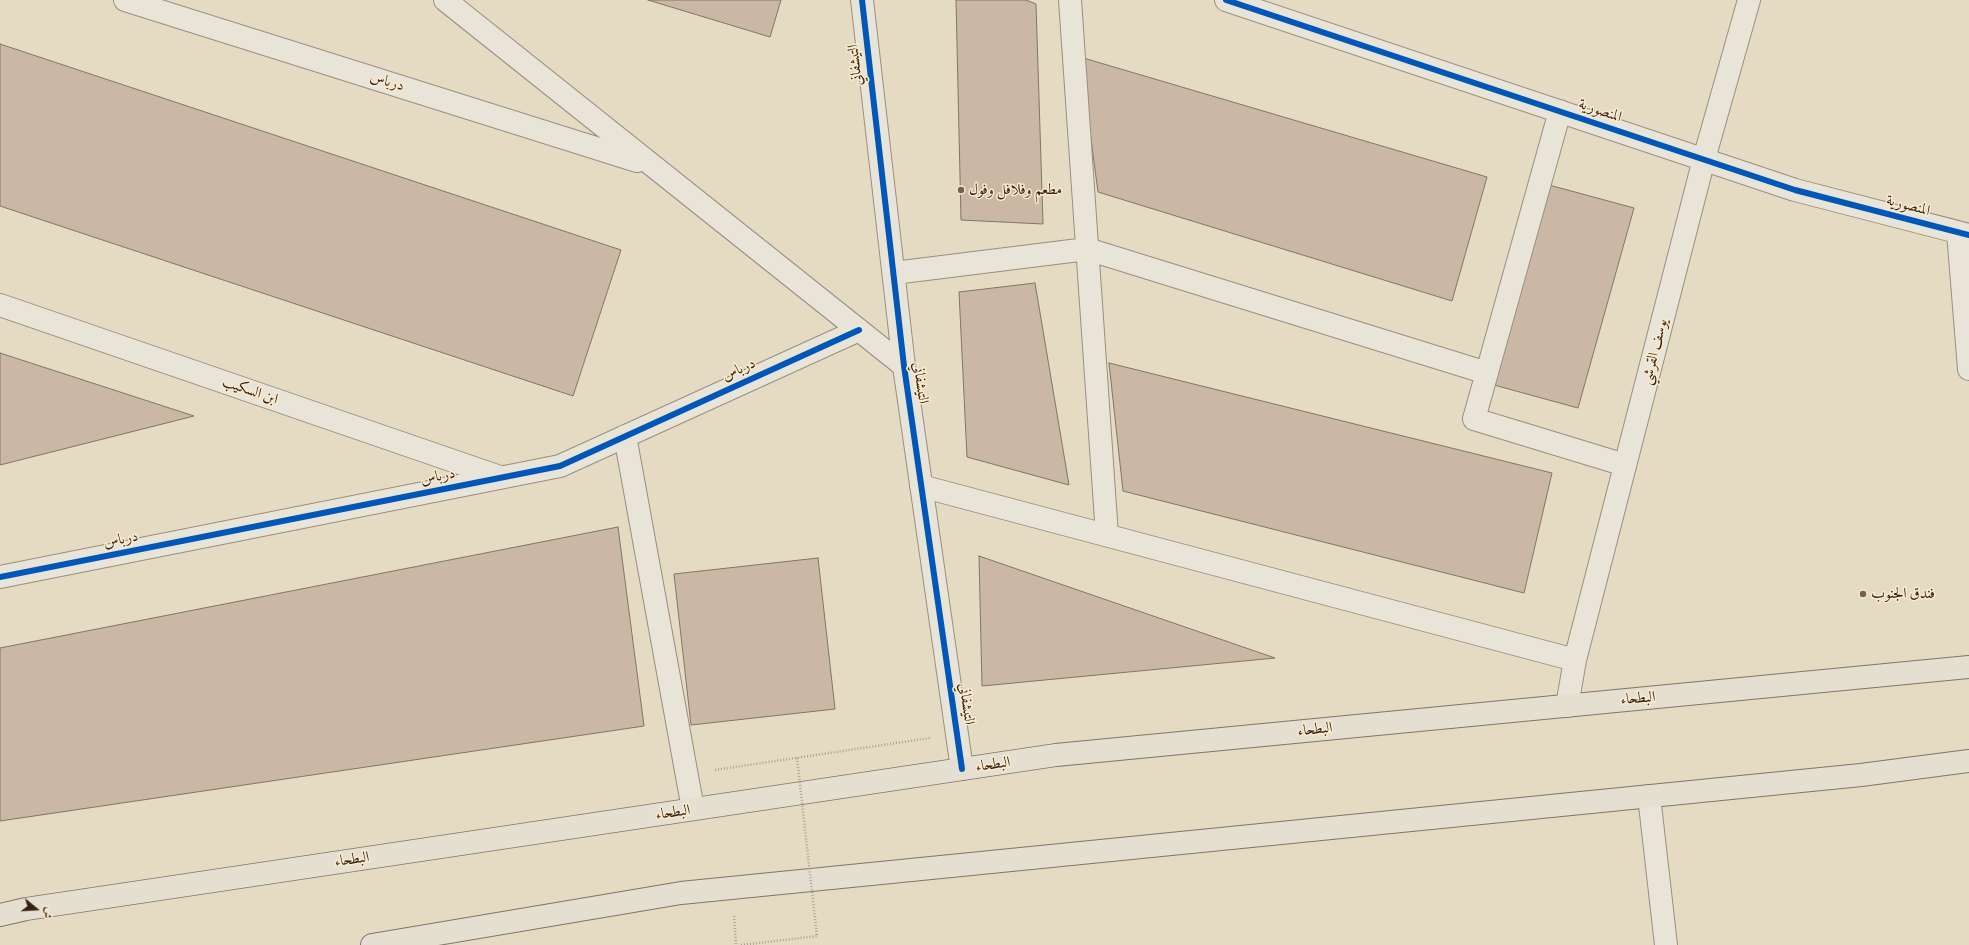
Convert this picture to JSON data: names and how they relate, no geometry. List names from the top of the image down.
{
  "streets": {
    "main road": ["البطحاء"],
    "street": [
      "التيشفاني",
      "درباس",
      "المنصورية",
      "يوسف القرشي",
      "ابن السكيب"
    ]
  },
  "crossings": [
    ["التيشفاني", "البطحاء"],
    ["درباس", "ابن السكيب"],
    ["المنصورية", "يوسف القرشي"],
    ["يوسف القرشي", "البطحاء"]
  ],
  "places": ["مطعم وفلافل وفول", "فندق الجنوب"],
  "north": "right"
}
